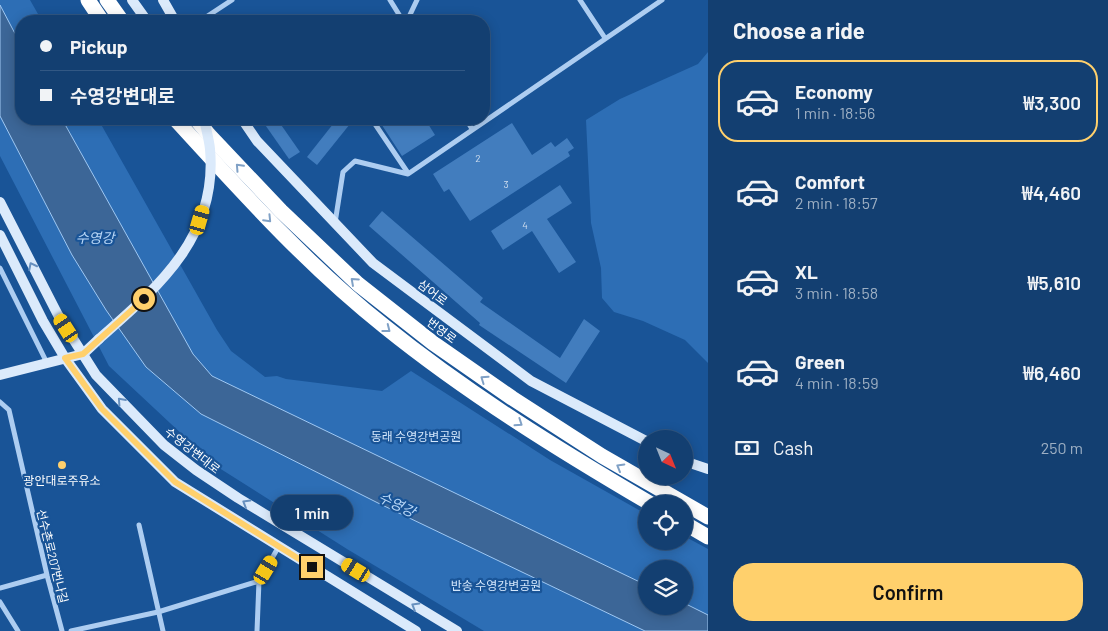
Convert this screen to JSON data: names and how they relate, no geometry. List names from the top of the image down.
{
  "streets": {
    "highway": ["번영로"],
    "main road": ["삼어로", "수영강변대로"],
    "street": ["선수촌로207번나길"]
  },
  "water": ["수영강"],
  "parks": ["동래 수영강변공원", "반송 수영강변공원"],
  "places": ["광안대로주유소"],
  "house_numbers": ["2", "3", "4"],
  "north": "bottom right",
  "page": {
    "heading": "Choose a ride",
    "banner": ["Pickup", "수영강변대로"],
    "list": [
      {
        "name": "Economy",
        "note": "1 min · 18:56",
        "value": "₩3,300"
      },
      {
        "name": "Comfort",
        "note": "2 min · 18:57",
        "value": "₩4,460"
      },
      {
        "name": "XL",
        "note": "3 min · 18:58",
        "value": "₩5,610"
      },
      {
        "name": "Green",
        "note": "4 min · 18:59",
        "value": "₩6,460"
      }
    ],
    "pay": ["Cash", "250 m"],
    "bubble": "1 min",
    "buttons": "Confirm"
  }
}
